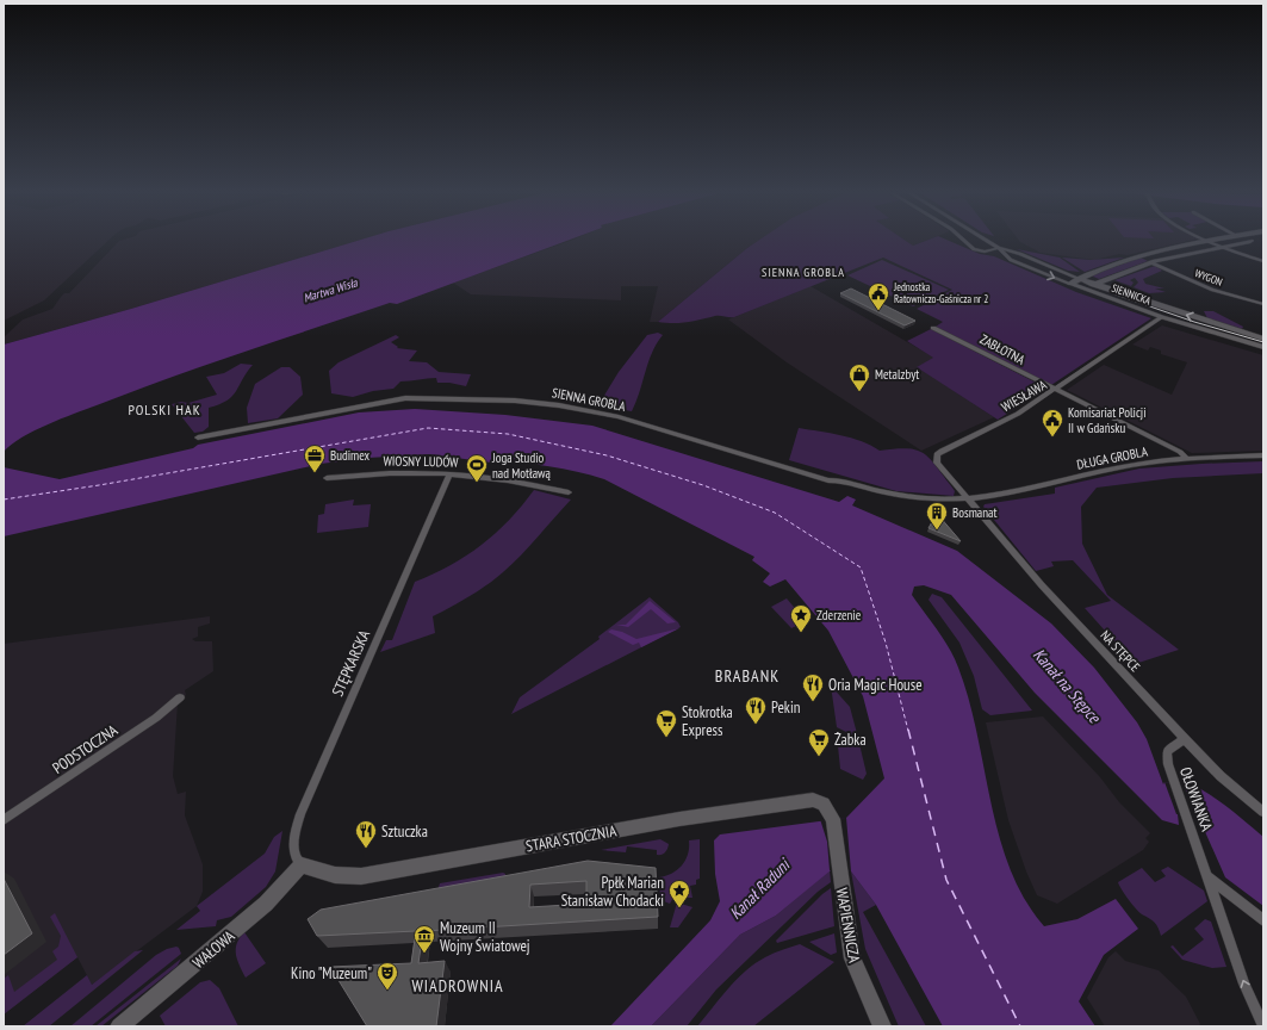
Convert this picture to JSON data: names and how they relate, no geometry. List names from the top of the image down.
{
  "streets": {
    "street": [
      "WYGON",
      "SIENNICKA",
      "ZABŁOTNA",
      "WIESŁAWA",
      "SIENNA GROBLA",
      "DŁUGA GROBLA",
      "WIOSNY LUDÓW",
      "NA STĘPCE",
      "STĘPKARSKA",
      "PODSTOCZNA",
      "OŁOWIANKA",
      "STARA STOCZNIA",
      "WAPIENNICZA",
      "WAŁOWA"
    ]
  },
  "crossings": [
    ["SIENNICKA", "WIESŁAWA"],
    ["ZABŁOTNA", "WIESŁAWA"],
    ["ZABŁOTNA", "DŁUGA GROBLA"],
    ["WIESŁAWA", "SIENNA GROBLA"],
    ["WIESŁAWA", "DŁUGA GROBLA"],
    ["WIESŁAWA", "NA STĘPCE"],
    ["SIENNA GROBLA", "DŁUGA GROBLA"],
    ["SIENNA GROBLA", "NA STĘPCE"],
    ["DŁUGA GROBLA", "NA STĘPCE"],
    ["WIOSNY LUDÓW", "STĘPKARSKA"],
    ["NA STĘPCE", "OŁOWIANKA"],
    ["STĘPKARSKA", "STARA STOCZNIA"],
    ["STĘPKARSKA", "WAŁOWA"],
    ["STARA STOCZNIA", "WAPIENNICZA"],
    ["STARA STOCZNIA", "WAŁOWA"]
  ],
  "one_way": ["OŁOWIANKA"],
  "districts": [
    "SIENNA GROBLA",
    "POLSKI HAK",
    "BRABANK",
    "WIADROWNIA"
  ],
  "water": ["Martwa Wisła", "Kanał na Stępce", "Kanał Raduni"],
  "places": {
    "public building": ["Jednostka Ratowniczo-Gaśnicza nr 2", "Komisariat Policji II w Gdańsku"],
    "shop": ["Metalzbyt"],
    "office": ["Budimex"],
    "sports": ["Joga Studio nad Motławą"],
    "building": ["Bosmanat"],
    "place": ["Zderzenie", "Ppłk Marian Stanisław Chodacki"],
    "restaurant": ["Oria Magic House", "Pekin", "Sztuczka"],
    "supermarket": ["Stokrotka Express", "Żabka"],
    "museum": ["Muzeum II Wojny Światowej"],
    "theatre": ["Kino \"Muzeum\""]
  }
}
